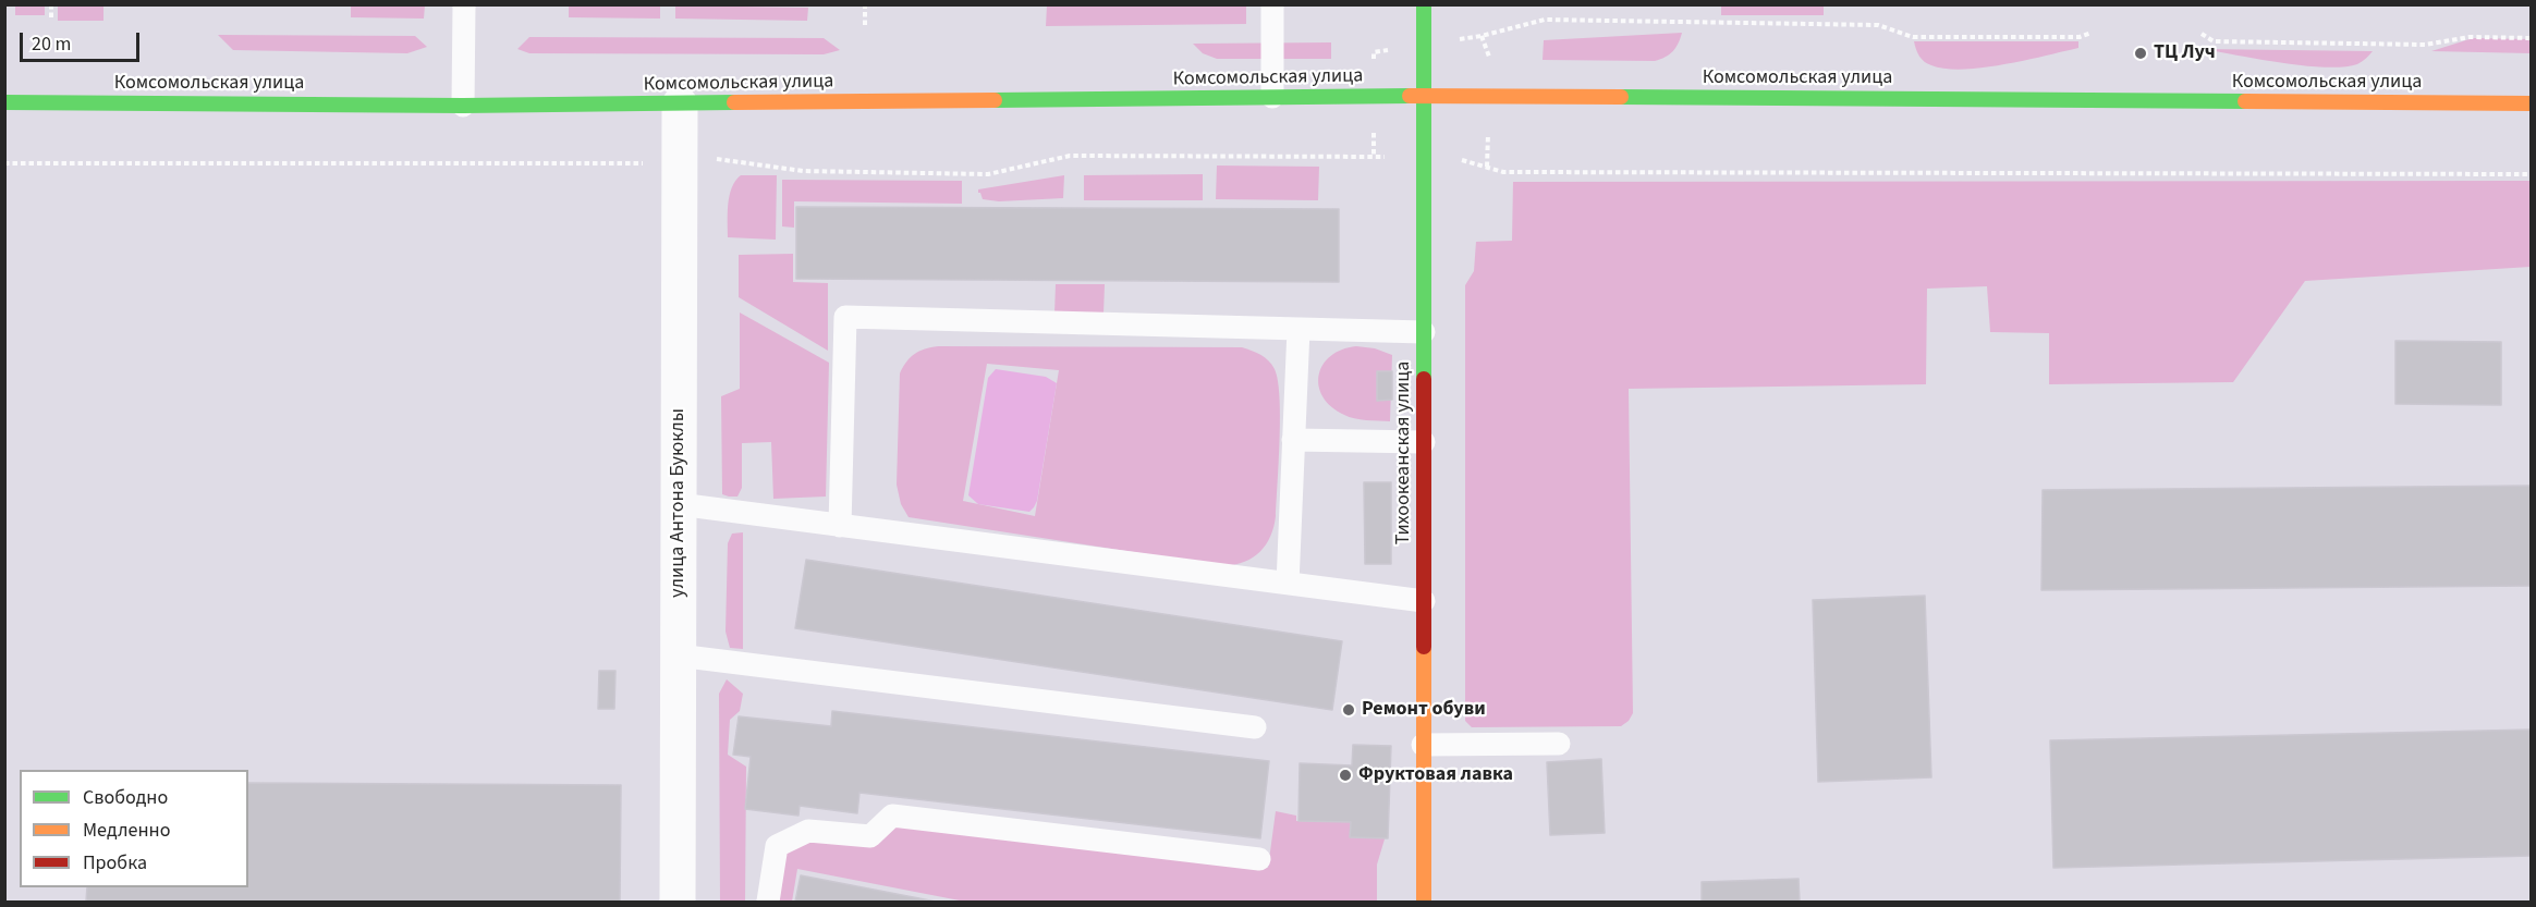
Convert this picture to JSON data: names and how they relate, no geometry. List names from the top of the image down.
{
  "streets": {
    "main road": ["Комсомольская улица", "Тихоокеанская улица"],
    "street": ["улица Антона Буюклы"]
  },
  "crossings": [
    ["Комсомольская улица", "Тихоокеанская улица"],
    ["Комсомольская улица", "улица Антона Буюклы"]
  ],
  "places": ["ТЦ Луч", "Ремонт обуви", "Фруктовая лавка"],
  "legend": ["Свободно", "Медленно", "Пробка"],
  "scale_bar": "20 m"
}
